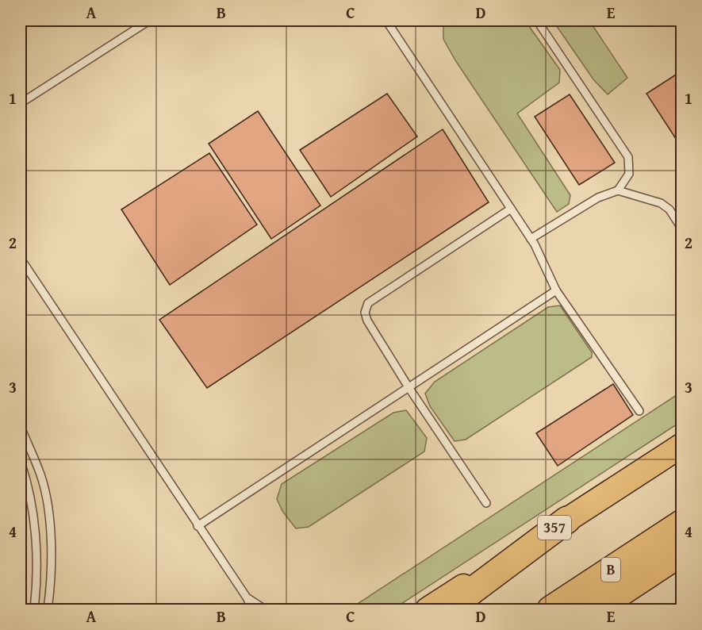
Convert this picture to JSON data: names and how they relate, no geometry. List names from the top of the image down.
{
  "streets": {
    "highway": ["357", "B"]
  },
  "grid": {
    "columns": [
      "A",
      "B",
      "C",
      "D",
      "E"
    ],
    "rows": [
      "1",
      "2",
      "3",
      "4"
    ]
  }
}
